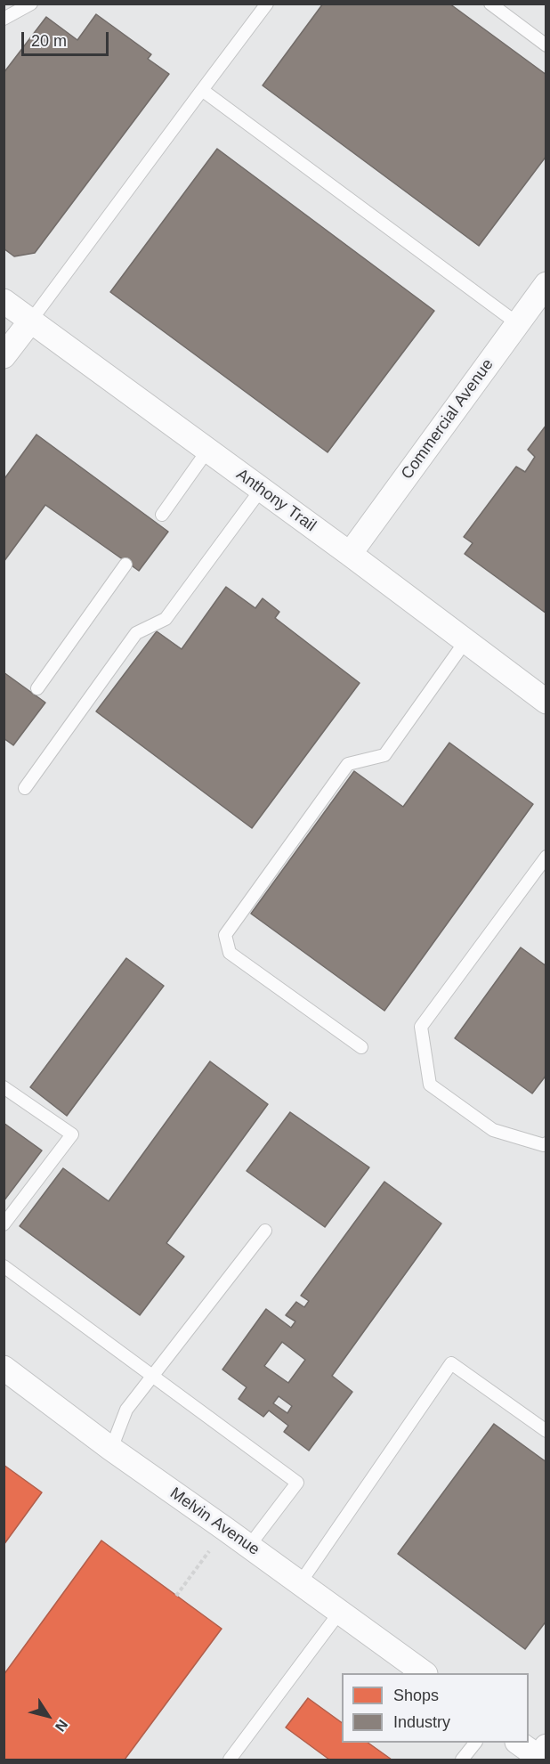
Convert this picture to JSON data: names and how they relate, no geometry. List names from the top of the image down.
{
  "streets": {
    "street": ["Commercial Avenue", "Anthony Trail", "Melvin Avenue"]
  },
  "crossings": [
    ["Commercial Avenue", "Anthony Trail"]
  ],
  "legend": ["Shops", "Industry"],
  "scale_bar": "20 m",
  "north": "bottom right"
}
